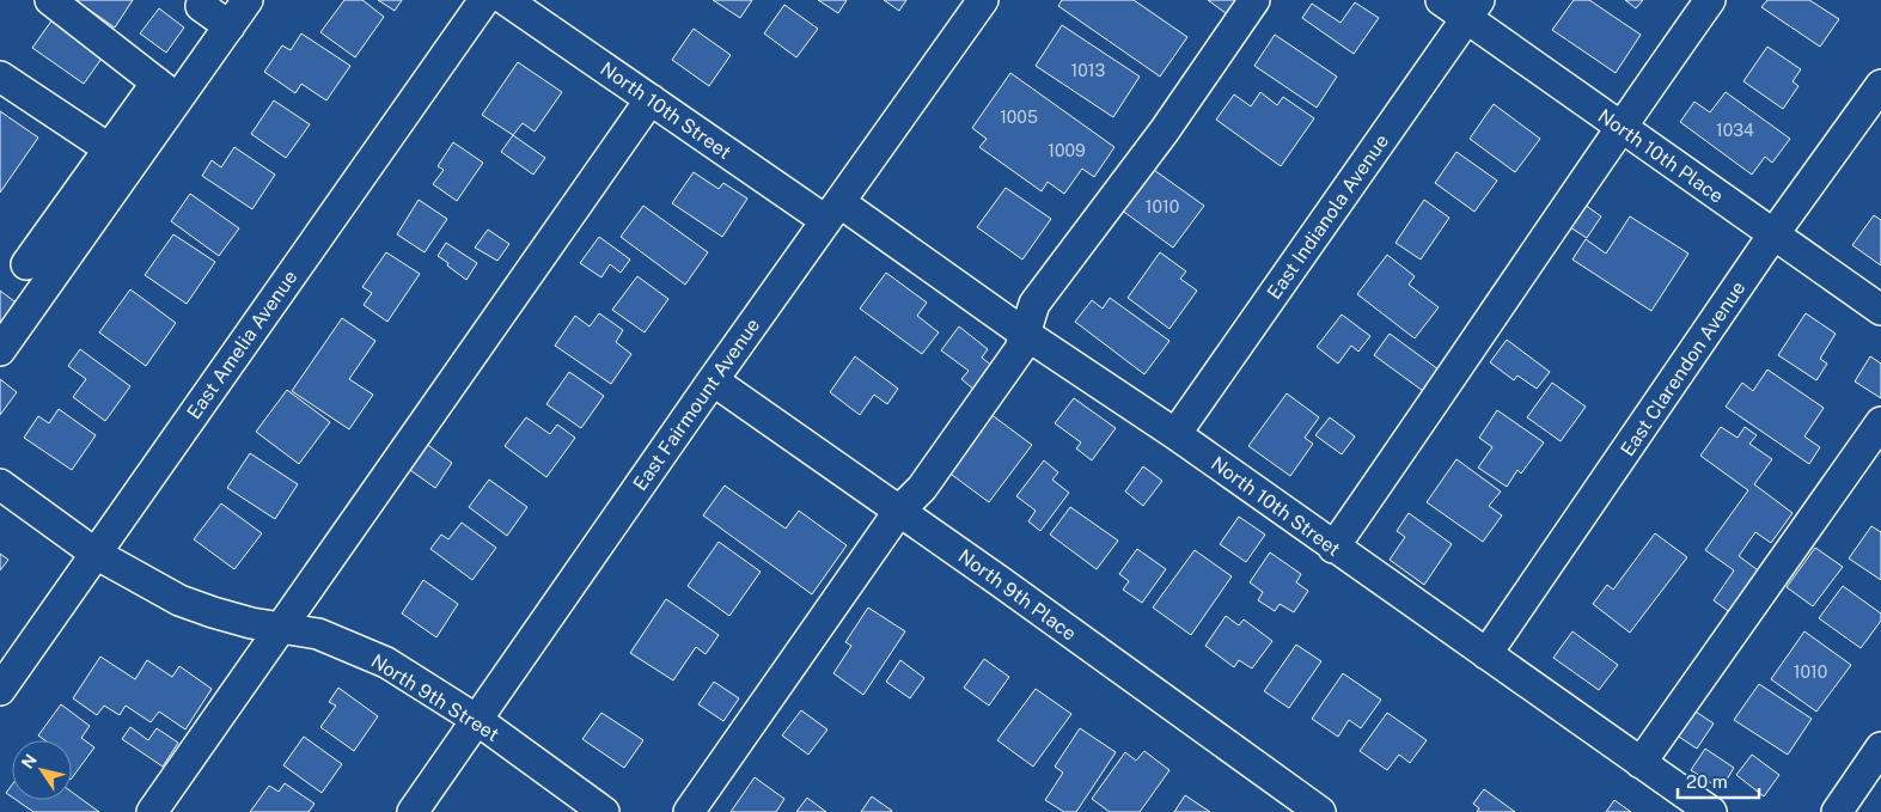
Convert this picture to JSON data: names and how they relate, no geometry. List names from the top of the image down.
{
  "streets": {
    "street": [
      "North 10th Street",
      "North 10th Place",
      "East Indianola Avenue",
      "East Amelia Avenue",
      "East Clarendon Avenue",
      "East Fairmount Avenue",
      "North 9th Place",
      "North 9th Street"
    ]
  },
  "crossings": [
    ["North 10th Street", "East Indianola Avenue"],
    ["North 10th Street", "East Clarendon Avenue"],
    ["North 10th Street", "East Fairmount Avenue"],
    ["North 10th Place", "East Indianola Avenue"],
    ["North 10th Place", "East Clarendon Avenue"],
    ["East Amelia Avenue", "North 9th Street"],
    ["East Fairmount Avenue", "North 9th Place"],
    ["East Fairmount Avenue", "North 9th Street"]
  ],
  "house_numbers": [
    "1013",
    "1005",
    "1034",
    "1009",
    "1010",
    "1010"
  ],
  "scale_bar": "20 m",
  "north": "top left"
}
